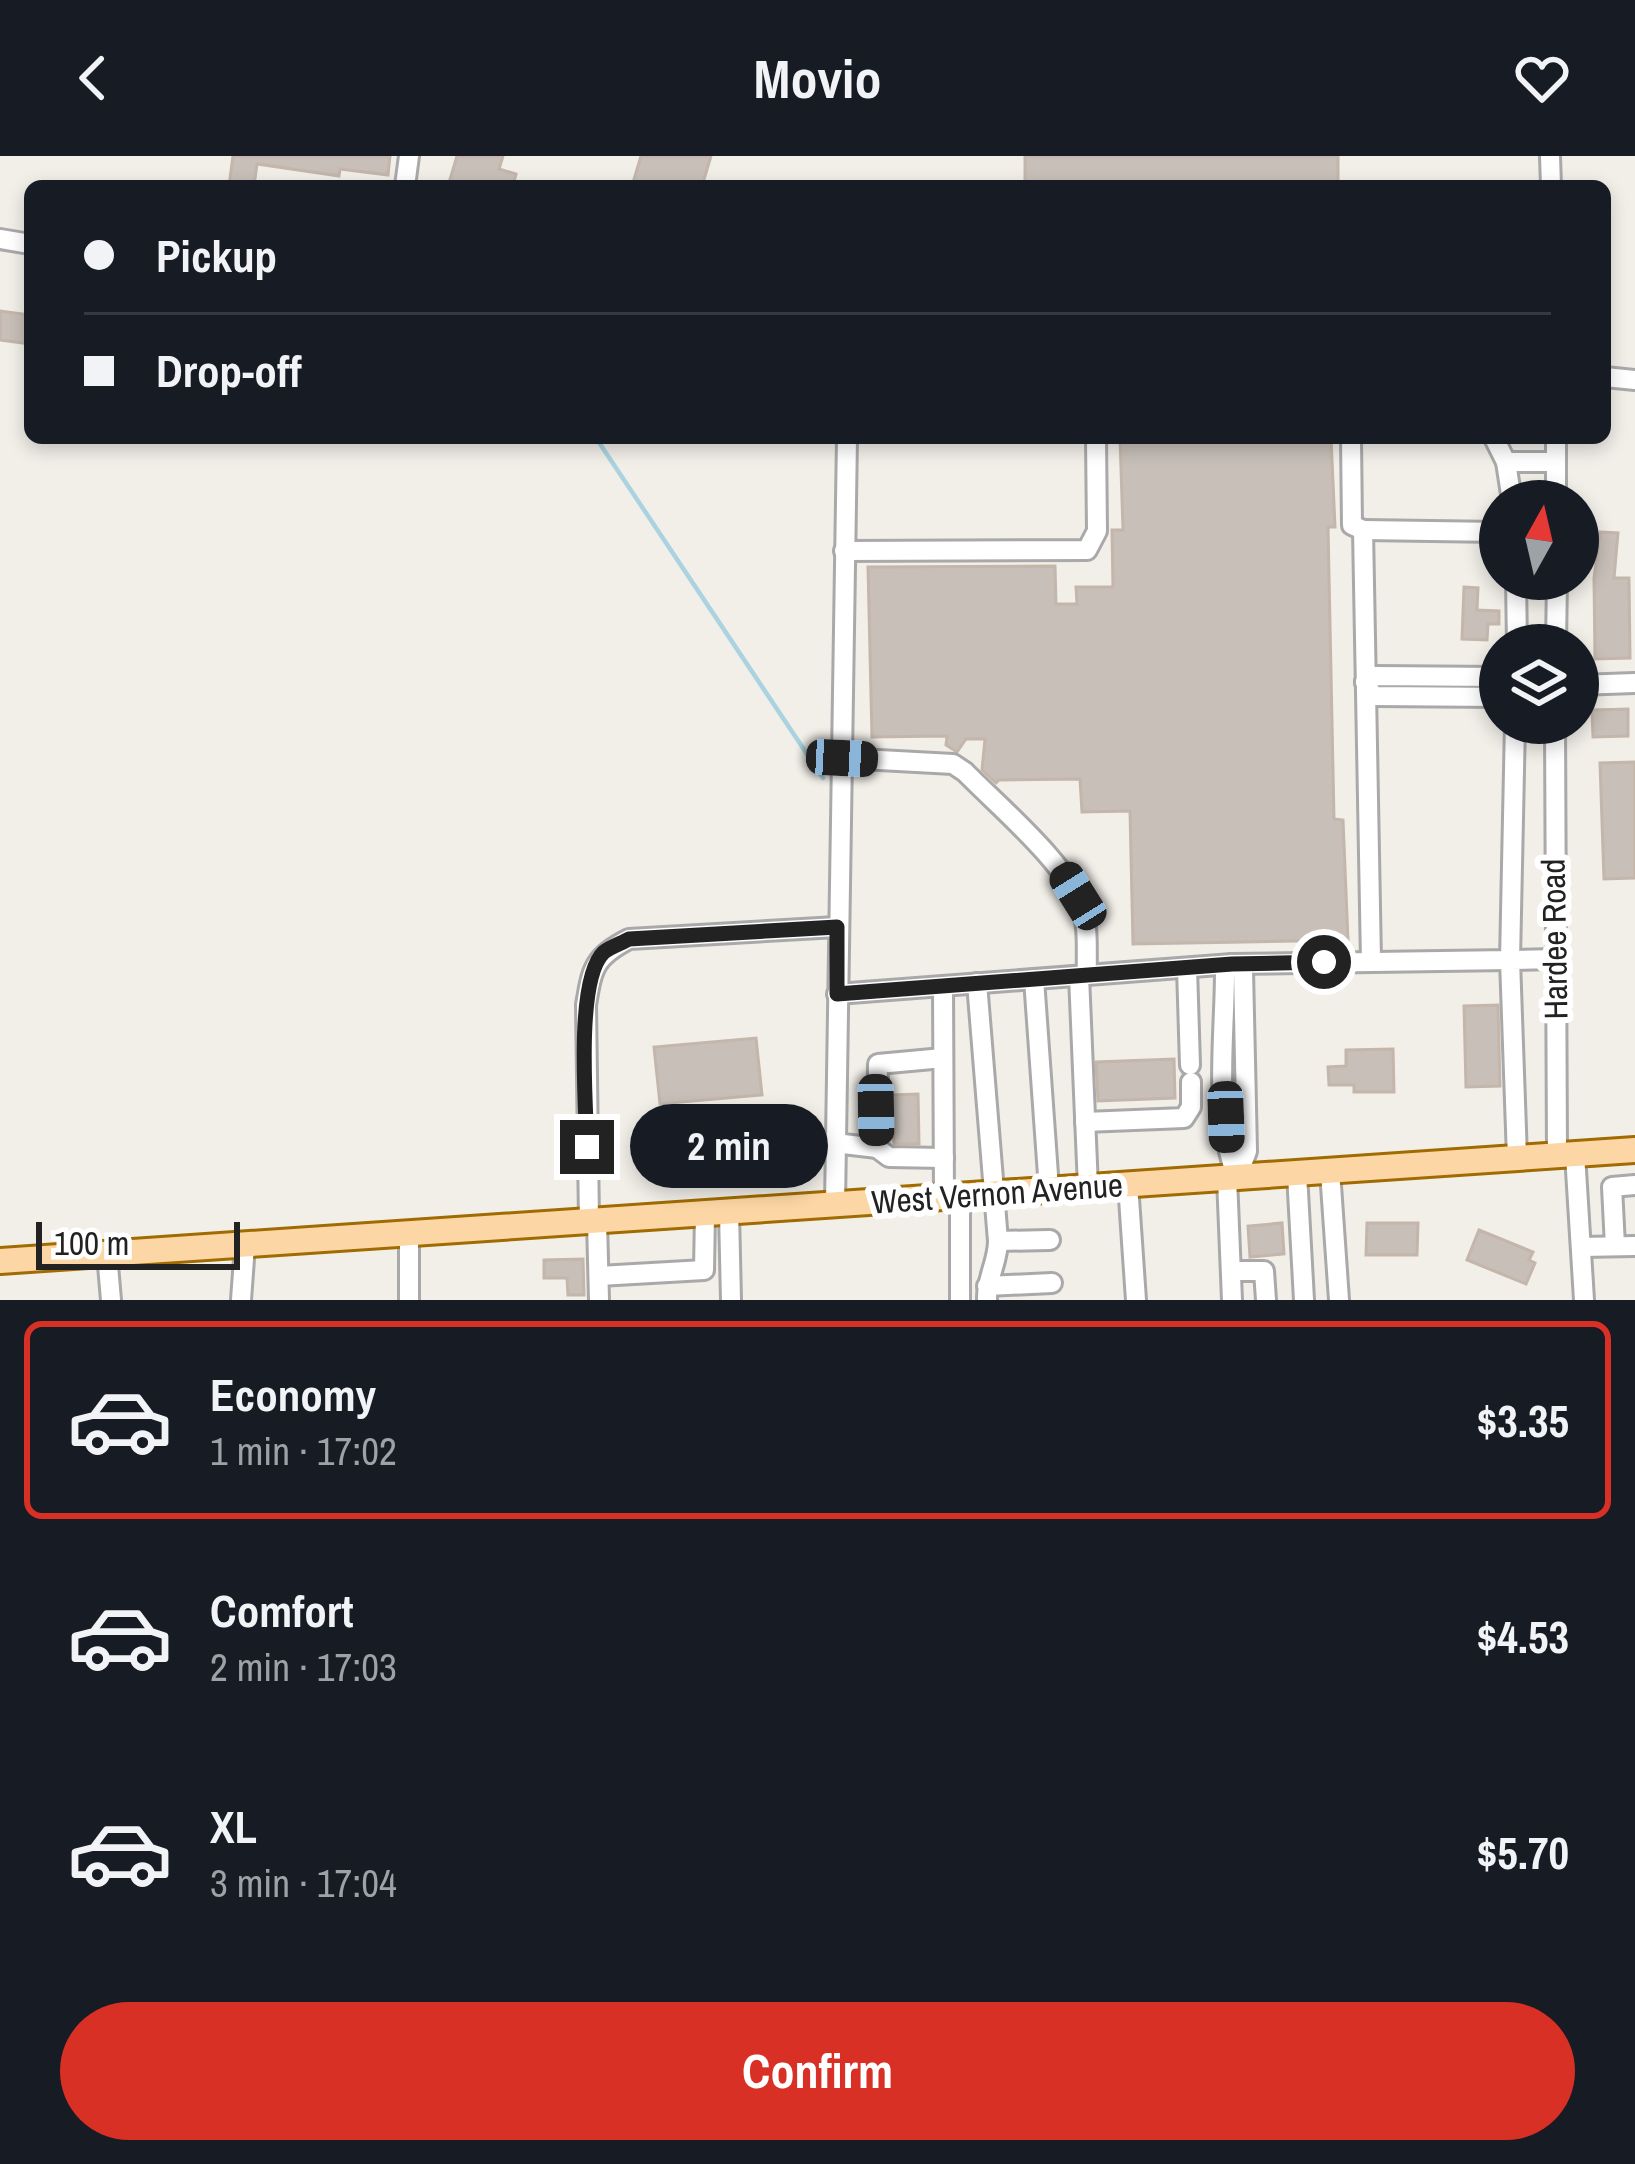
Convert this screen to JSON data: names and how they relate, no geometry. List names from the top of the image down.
{
  "streets": {
    "main road": ["West Vernon Avenue"],
    "street": ["Hardee Road"]
  },
  "crossings": [
    ["Hardee Road", "West Vernon Avenue"]
  ],
  "scale_bar": "100 m",
  "north": "top",
  "page": {
    "header": "Movio",
    "banner": ["Pickup", "Drop-off"],
    "bubble": "2 min",
    "scale": "100 m",
    "list": [
      {
        "name": "Economy",
        "note": "1 min · 17:02",
        "value": "$3.35"
      },
      {
        "name": "Comfort",
        "note": "2 min · 17:03",
        "value": "$4.53"
      },
      {
        "name": "XL",
        "note": "3 min · 17:04",
        "value": "$5.70"
      }
    ],
    "buttons": "Confirm"
  }
}
